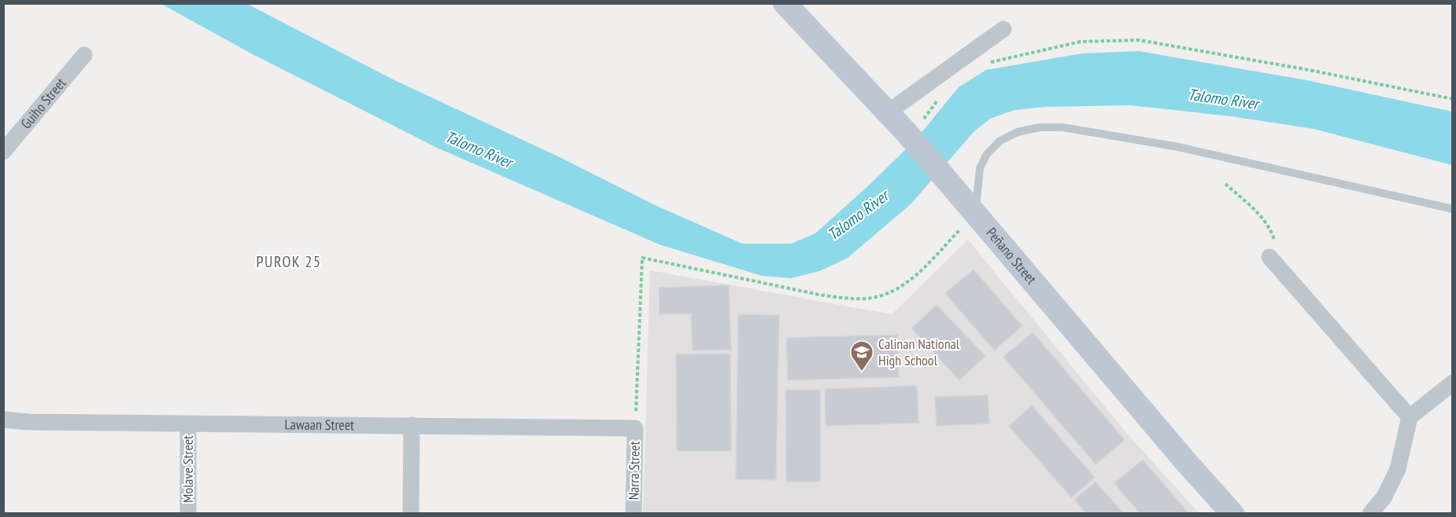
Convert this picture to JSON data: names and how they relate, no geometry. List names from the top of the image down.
{
  "streets": {
    "street": [
      "Guiho Street",
      "Peñano Street",
      "Lawaan Street",
      "Molave Street",
      "Narra Street"
    ]
  },
  "crossings": [
    ["Lawaan Street", "Molave Street"],
    ["Lawaan Street", "Narra Street"]
  ],
  "districts": ["PUROK 25"],
  "water": ["Talomo River"],
  "places": {
    "school or university": ["Calinan National High School"]
  }
}
